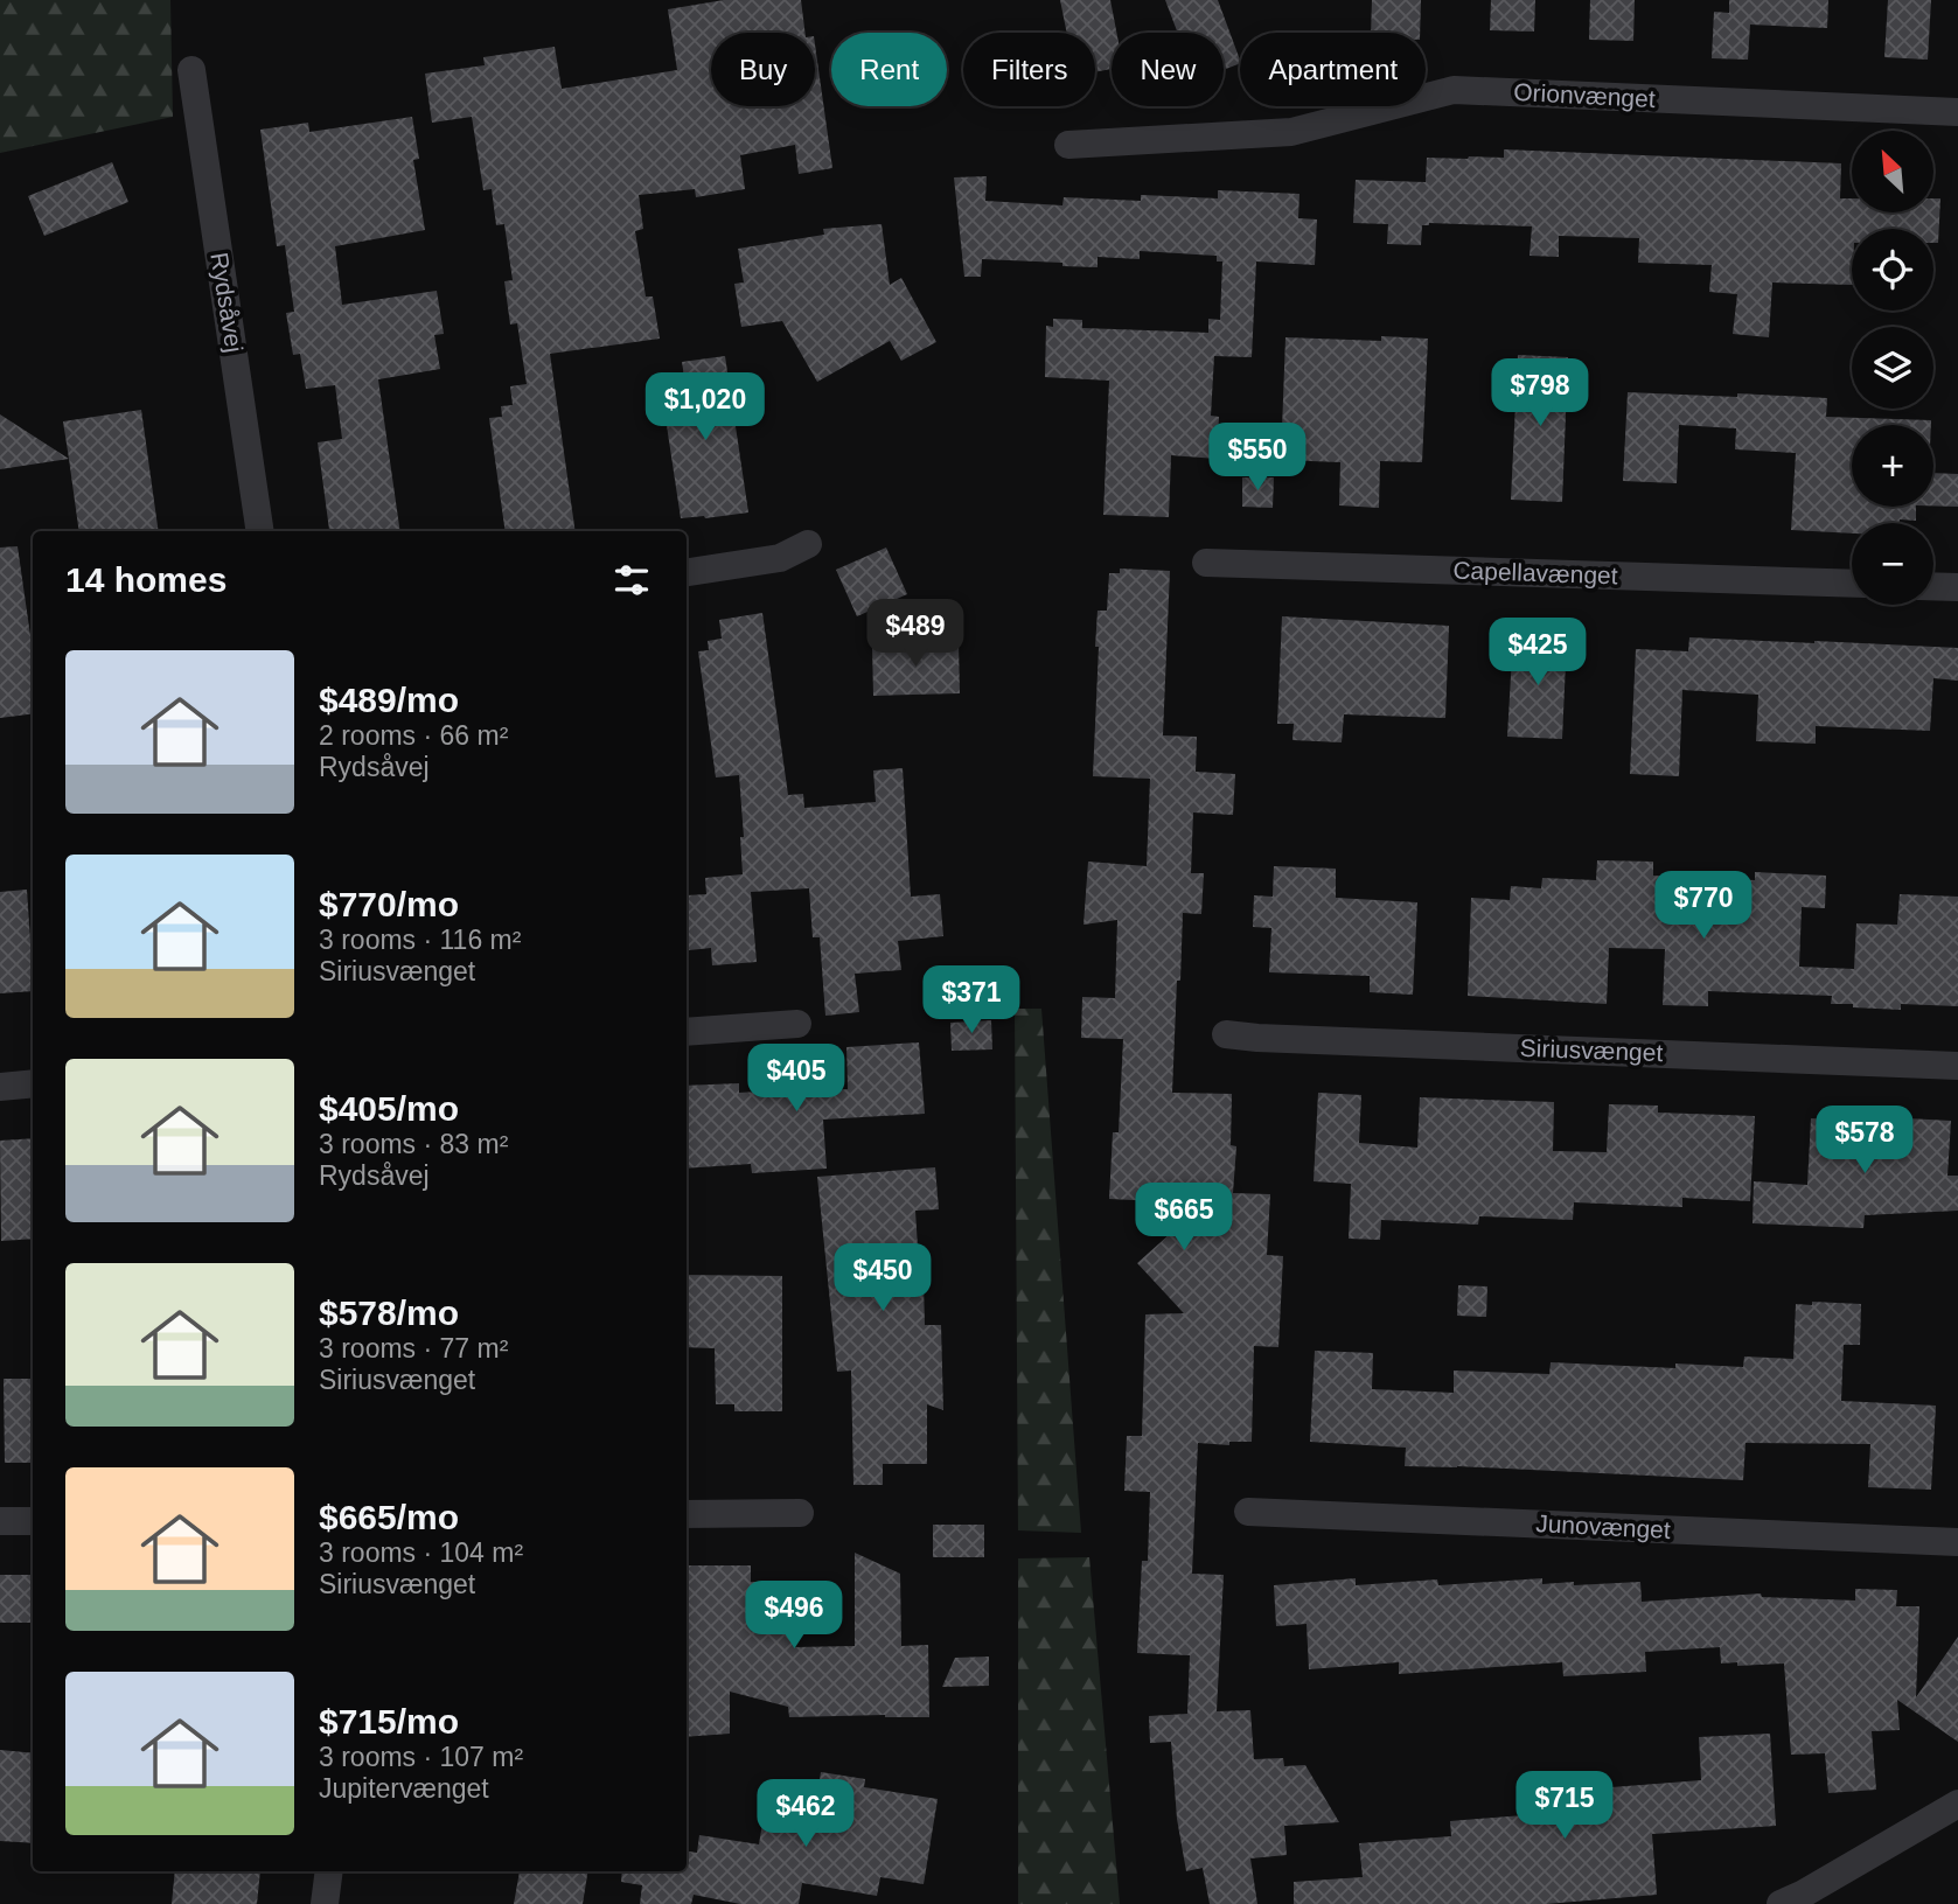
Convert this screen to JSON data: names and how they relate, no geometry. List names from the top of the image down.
{
  "streets": {
    "street": [
      "Orionvænget",
      "Rydsåvej",
      "Capellavænget",
      "Siriusvænget",
      "Junovænget"
    ]
  },
  "north": "top left",
  "page": {
    "chip": [
      "Buy",
      "Rent",
      "Filters",
      "New",
      "Apartment"
    ],
    "map_buttons": ["+", "−"],
    "price": [
      "$798",
      "$1,020",
      "$550",
      "$489",
      "$425",
      "$770",
      "$371",
      "$405",
      "$578",
      "$665",
      "$450",
      "$496",
      "$715",
      "$462"
    ],
    "heading": "14 homes",
    "list": [
      {
        "name": "$489/mo",
        "note": "2 rooms · 66 m² · Rydsåvej"
      },
      {
        "name": "$770/mo",
        "note": "3 rooms · 116 m² · Siriusvænget"
      },
      {
        "name": "$405/mo",
        "note": "3 rooms · 83 m² · Rydsåvej"
      },
      {
        "name": "$578/mo",
        "note": "3 rooms · 77 m² · Siriusvænget"
      },
      {
        "name": "$665/mo",
        "note": "3 rooms · 104 m² · Siriusvænget"
      },
      {
        "name": "$715/mo",
        "note": "3 rooms · 107 m² · Jupitervænget"
      }
    ]
  }
}
